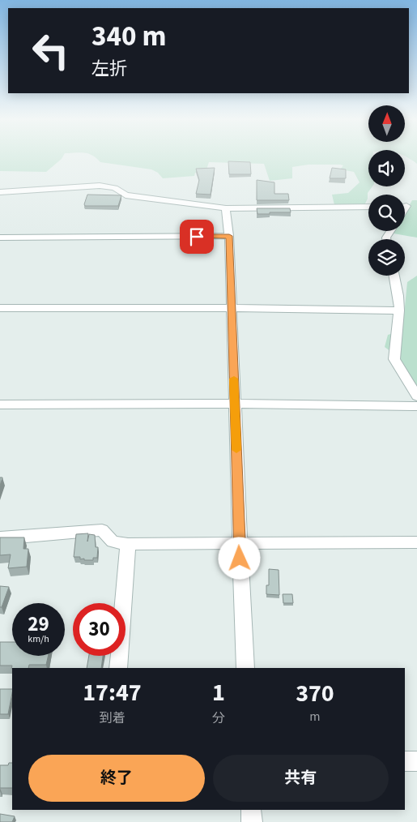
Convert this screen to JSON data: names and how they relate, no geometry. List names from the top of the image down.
{
  "north": "top",
  "page": {
    "turn": ["340 m", "左折"],
    "speed": "29 km/h",
    "limit": "30",
    "eta": [
      "17:47",
      "到着",
      "1",
      "分",
      "370",
      "m"
    ],
    "buttons": ["終了", "共有"]
  }
}
